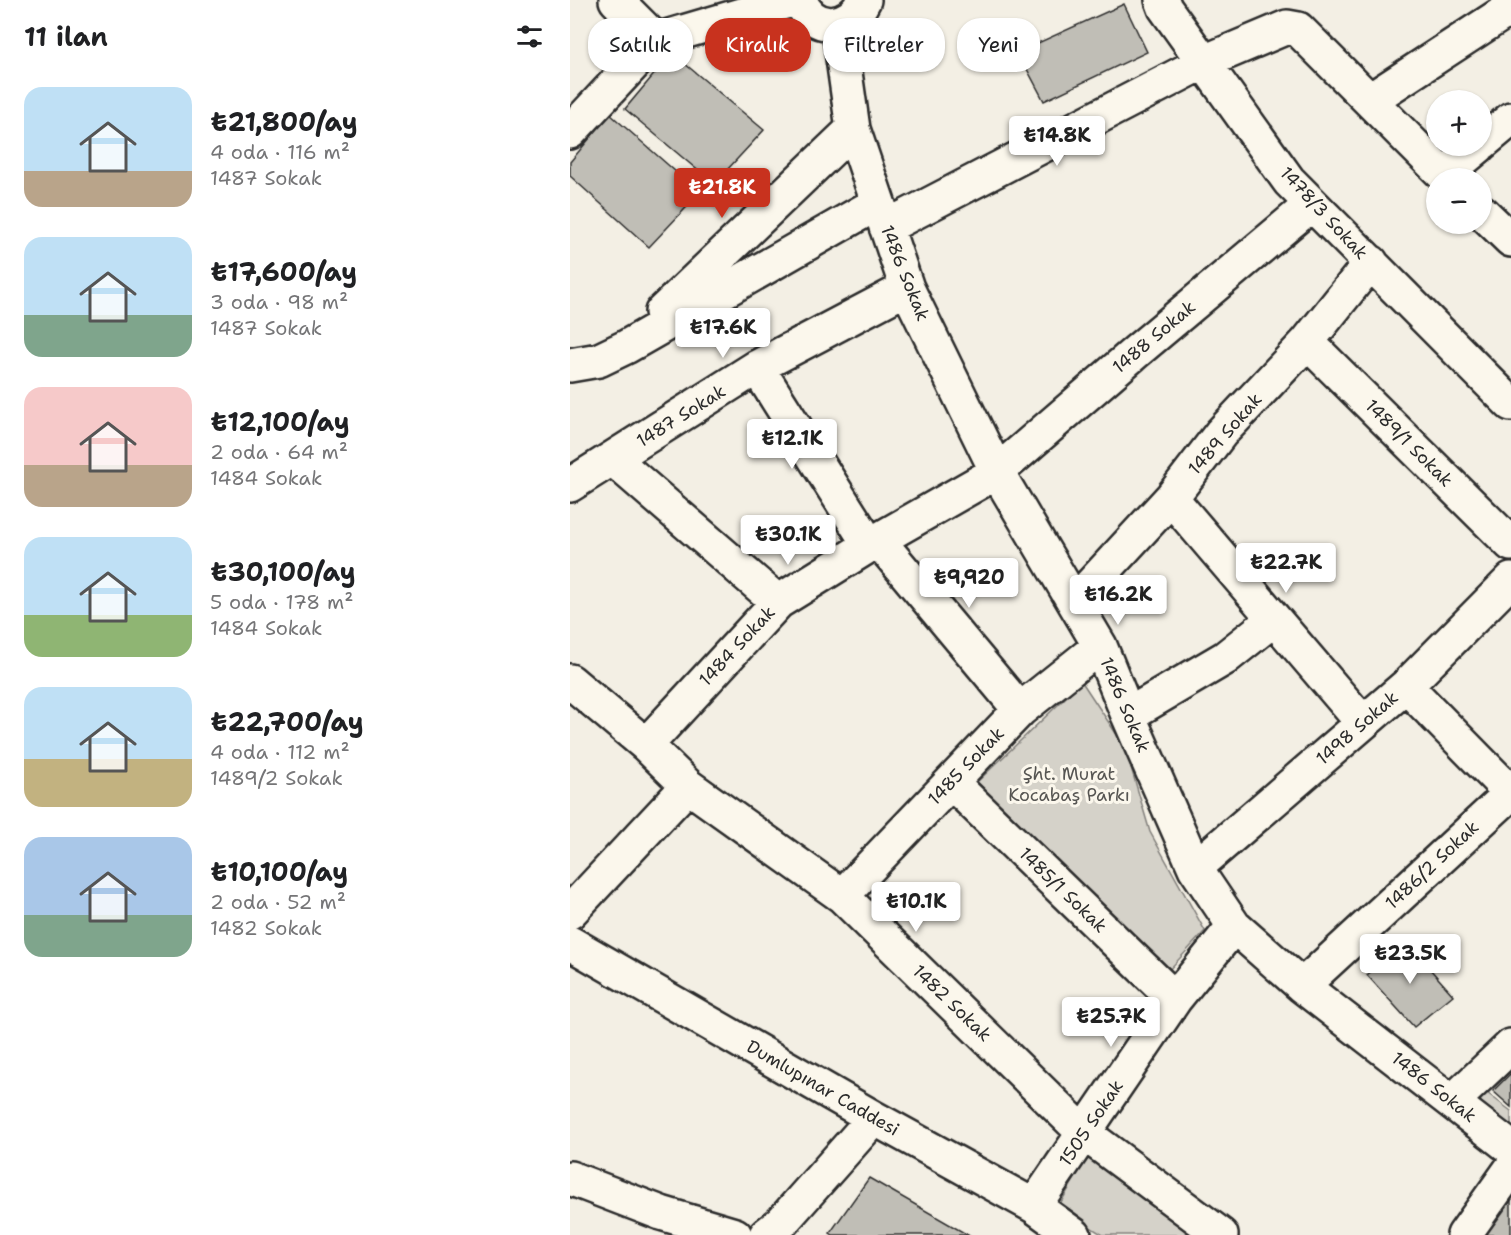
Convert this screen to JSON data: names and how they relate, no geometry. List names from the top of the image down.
{
  "streets": {
    "street": [
      "1478/3 Sokak",
      "1486 Sokak",
      "1488 Sokak",
      "1487 Sokak",
      "1489 Sokak",
      "1489/1 Sokak",
      "1484 Sokak",
      "1498 Sokak",
      "1485 Sokak",
      "1486/2 Sokak",
      "1485/1 Sokak",
      "1482 Sokak",
      "Dumlupınar Caddesi",
      "1505 Sokak"
    ]
  },
  "crossings": [
    ["1478/3 Sokak", "1488 Sokak"],
    ["1478/3 Sokak", "1489 Sokak"],
    ["1486 Sokak", "1488 Sokak"],
    ["1486 Sokak", "1487 Sokak"],
    ["1486 Sokak", "1489 Sokak"],
    ["1486 Sokak", "1484 Sokak"],
    ["1486 Sokak", "1498 Sokak"],
    ["1486 Sokak", "1485 Sokak"],
    ["1486 Sokak", "1486/2 Sokak"],
    ["1486 Sokak", "1505 Sokak"],
    ["1488 Sokak", "1484 Sokak"],
    ["1487 Sokak", "1484 Sokak"],
    ["1489 Sokak", "1489/1 Sokak"],
    ["1484 Sokak", "1482 Sokak"],
    ["1485 Sokak", "1485/1 Sokak"],
    ["1485 Sokak", "1482 Sokak"],
    ["1485/1 Sokak", "1505 Sokak"],
    ["1482 Sokak", "1505 Sokak"],
    ["Dumlupınar Caddesi", "1505 Sokak"]
  ],
  "parks": ["Şht. Murat Kocabaş Parkı"],
  "page": {
    "heading": "11 ilan",
    "chip": [
      "Satılık",
      "Kiralık",
      "Filtreler",
      "Yeni"
    ],
    "list": [
      {
        "name": "₺21,800/ay",
        "note": "4 oda · 116 m² · 1487 Sokak"
      },
      {
        "name": "₺17,600/ay",
        "note": "3 oda · 98 m² · 1487 Sokak"
      },
      {
        "name": "₺12,100/ay",
        "note": "2 oda · 64 m² · 1484 Sokak"
      },
      {
        "name": "₺30,100/ay",
        "note": "5 oda · 178 m² · 1484 Sokak"
      },
      {
        "name": "₺22,700/ay",
        "note": "4 oda · 112 m² · 1489/2 Sokak"
      },
      {
        "name": "₺10,100/ay",
        "note": "2 oda · 52 m² · 1482 Sokak"
      }
    ],
    "map_buttons": ["+", "−"],
    "price": [
      "₺14.8K",
      "₺21.8K",
      "₺17.6K",
      "₺12.1K",
      "₺30.1K",
      "₺22.7K",
      "₺9,920",
      "₺16.2K",
      "₺10.1K",
      "₺23.5K",
      "₺25.7K"
    ]
  }
}
